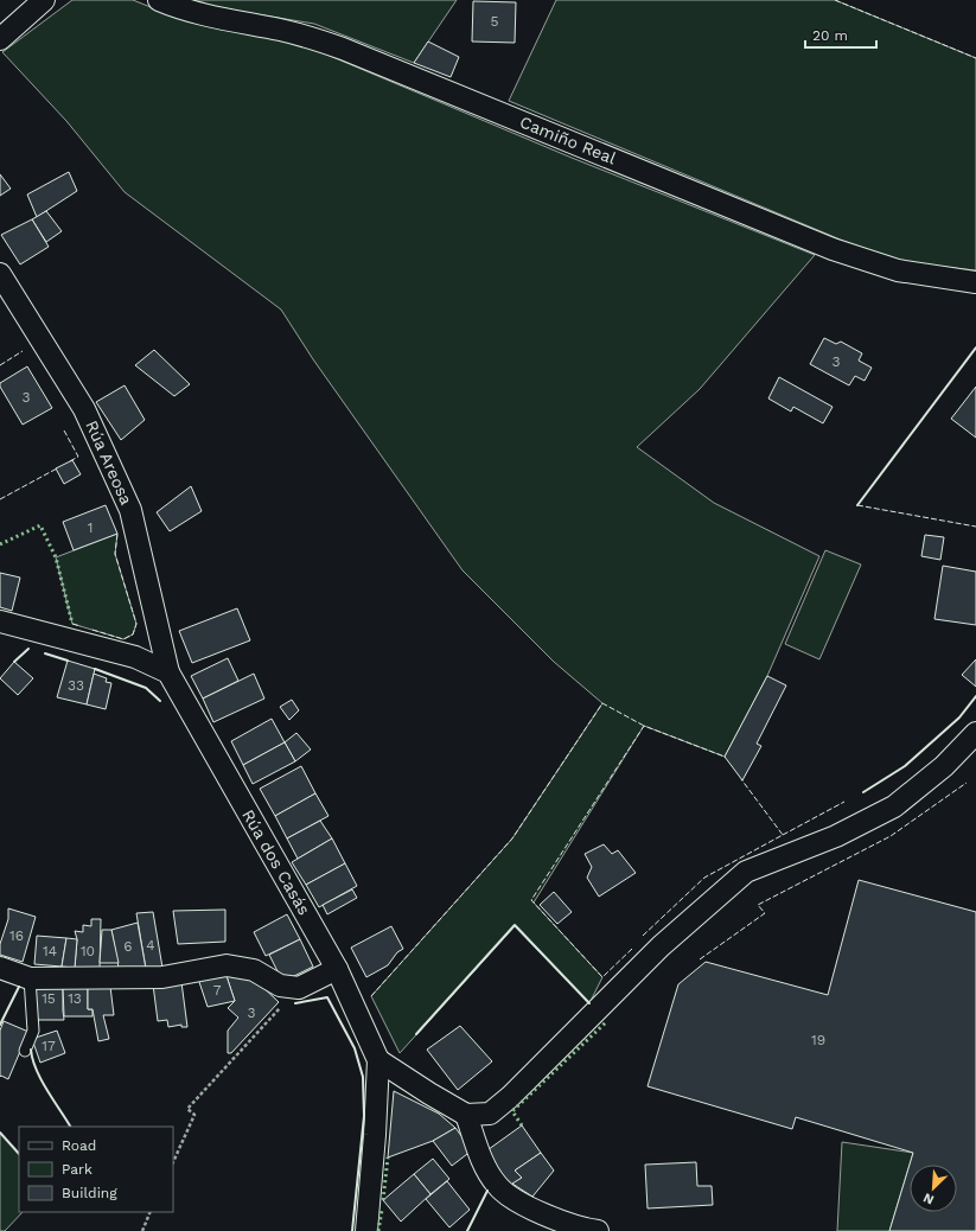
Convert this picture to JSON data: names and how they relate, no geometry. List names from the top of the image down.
{
  "streets": {
    "street": ["Camiño Real", "Rúa Areosa", "Rúa dos Casás"]
  },
  "crossings": [
    ["Rúa Areosa", "Rúa dos Casás"]
  ],
  "house_numbers": [
    "5",
    "3",
    "3",
    "1",
    "33",
    "16",
    "4",
    "6",
    "14",
    "10",
    "7",
    "15",
    "13",
    "3",
    "19",
    "17"
  ],
  "legend": ["Road", "Park", "Building"],
  "scale_bar": "20 m",
  "north": "bottom left"
}
